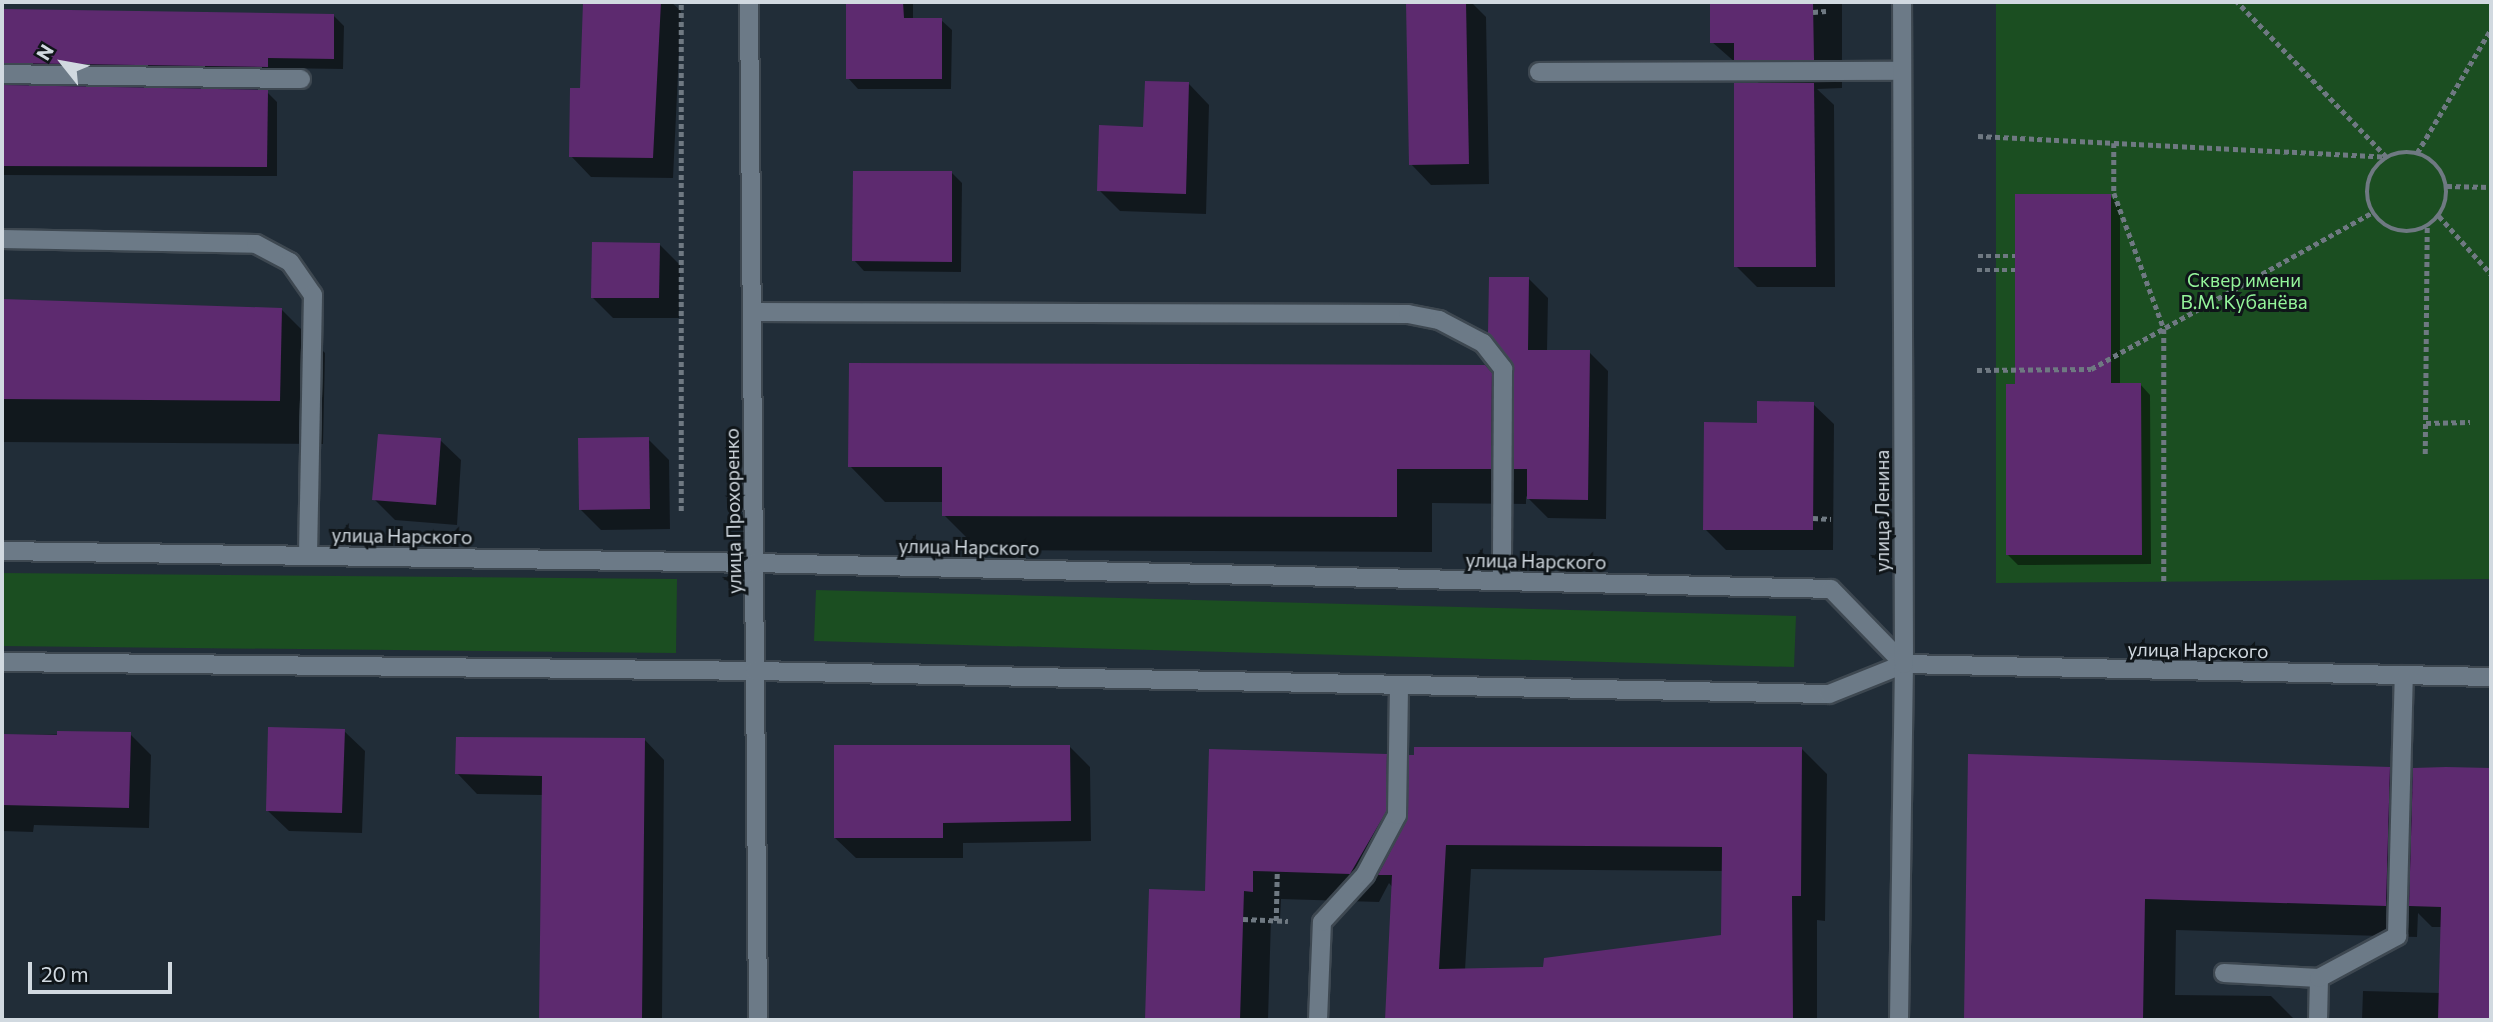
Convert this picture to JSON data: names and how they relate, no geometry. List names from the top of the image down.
{
  "streets": {
    "street": ["улица Прохоренко", "улица Ленина", "улица Нарского"]
  },
  "crossings": [
    ["улица Прохоренко", "улица Нарского"],
    ["улица Ленина", "улица Нарского"]
  ],
  "parks": ["Сквер имени В.М. Кубанёва"],
  "scale_bar": "20 m",
  "north": "top left"
}
